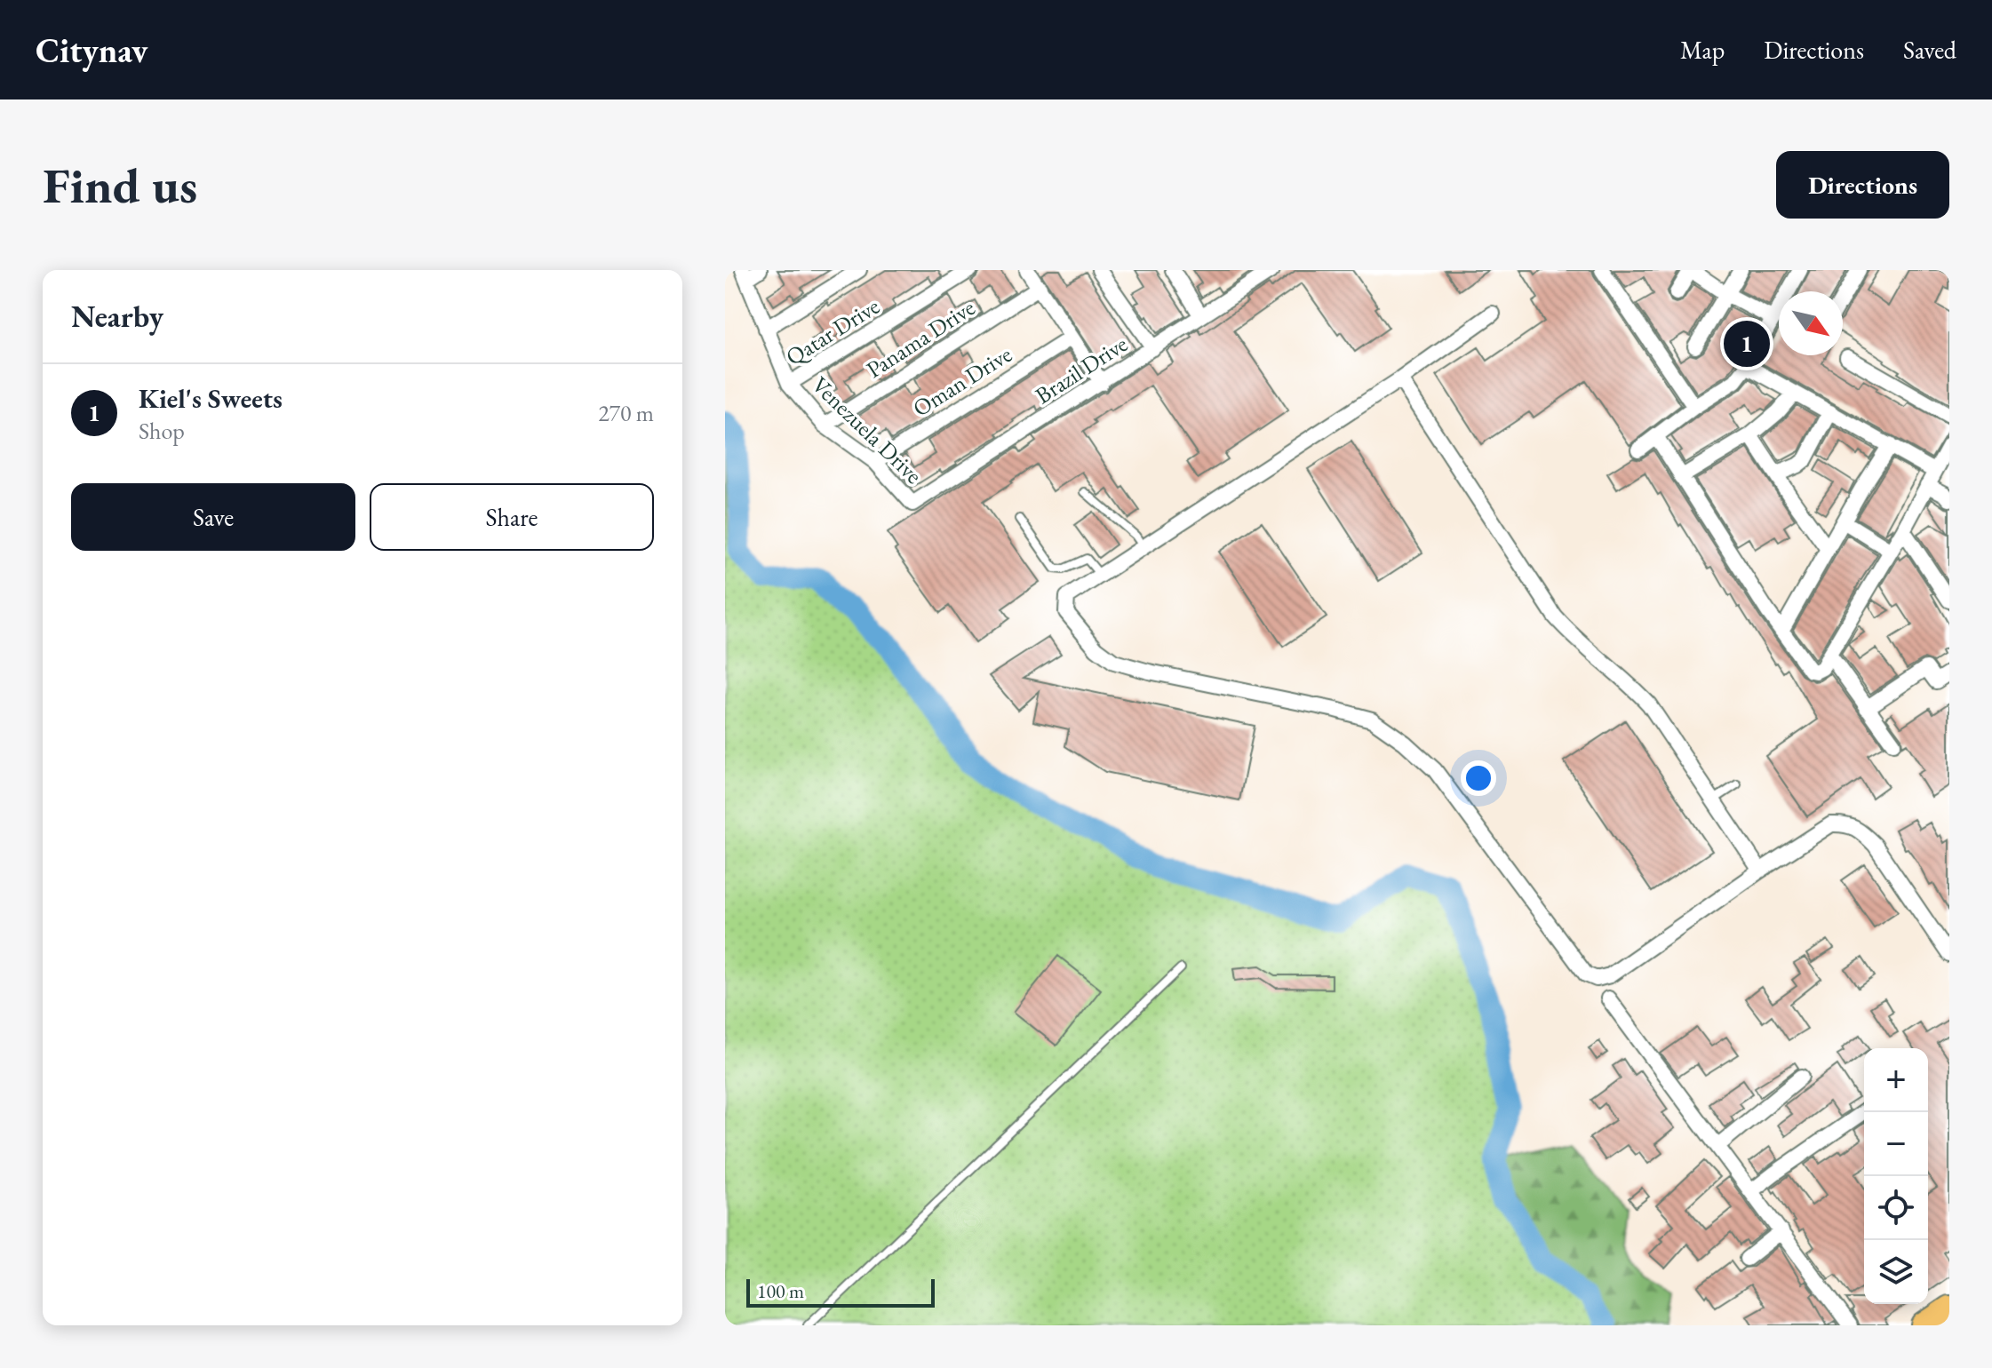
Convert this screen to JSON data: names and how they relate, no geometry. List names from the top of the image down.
{
  "streets": {
    "street": [
      "Qatar Drive",
      "Panama Drive",
      "Brazil Drive",
      "Oman Drive",
      "Venezuela Drive"
    ]
  },
  "crossings": [
    ["Qatar Drive", "Venezuela Drive"],
    ["Panama Drive", "Venezuela Drive"],
    ["Brazil Drive", "Venezuela Drive"],
    ["Oman Drive", "Venezuela Drive"]
  ],
  "scale_bar": "100 m",
  "north": "bottom right",
  "page": {
    "header": "Citynav",
    "nav": ["Map", "Directions", "Saved"],
    "buttons": [
      "Directions",
      ["Save", "Share"]
    ],
    "title": "Find us",
    "heading": "Nearby",
    "pins": "1",
    "list": [
      {
        "mark": "1",
        "name": "Kiel's Sweets",
        "note": "Shop",
        "value": "270 m"
      }
    ],
    "map_buttons": ["+", "−"],
    "scale": "100 m"
  }
}
